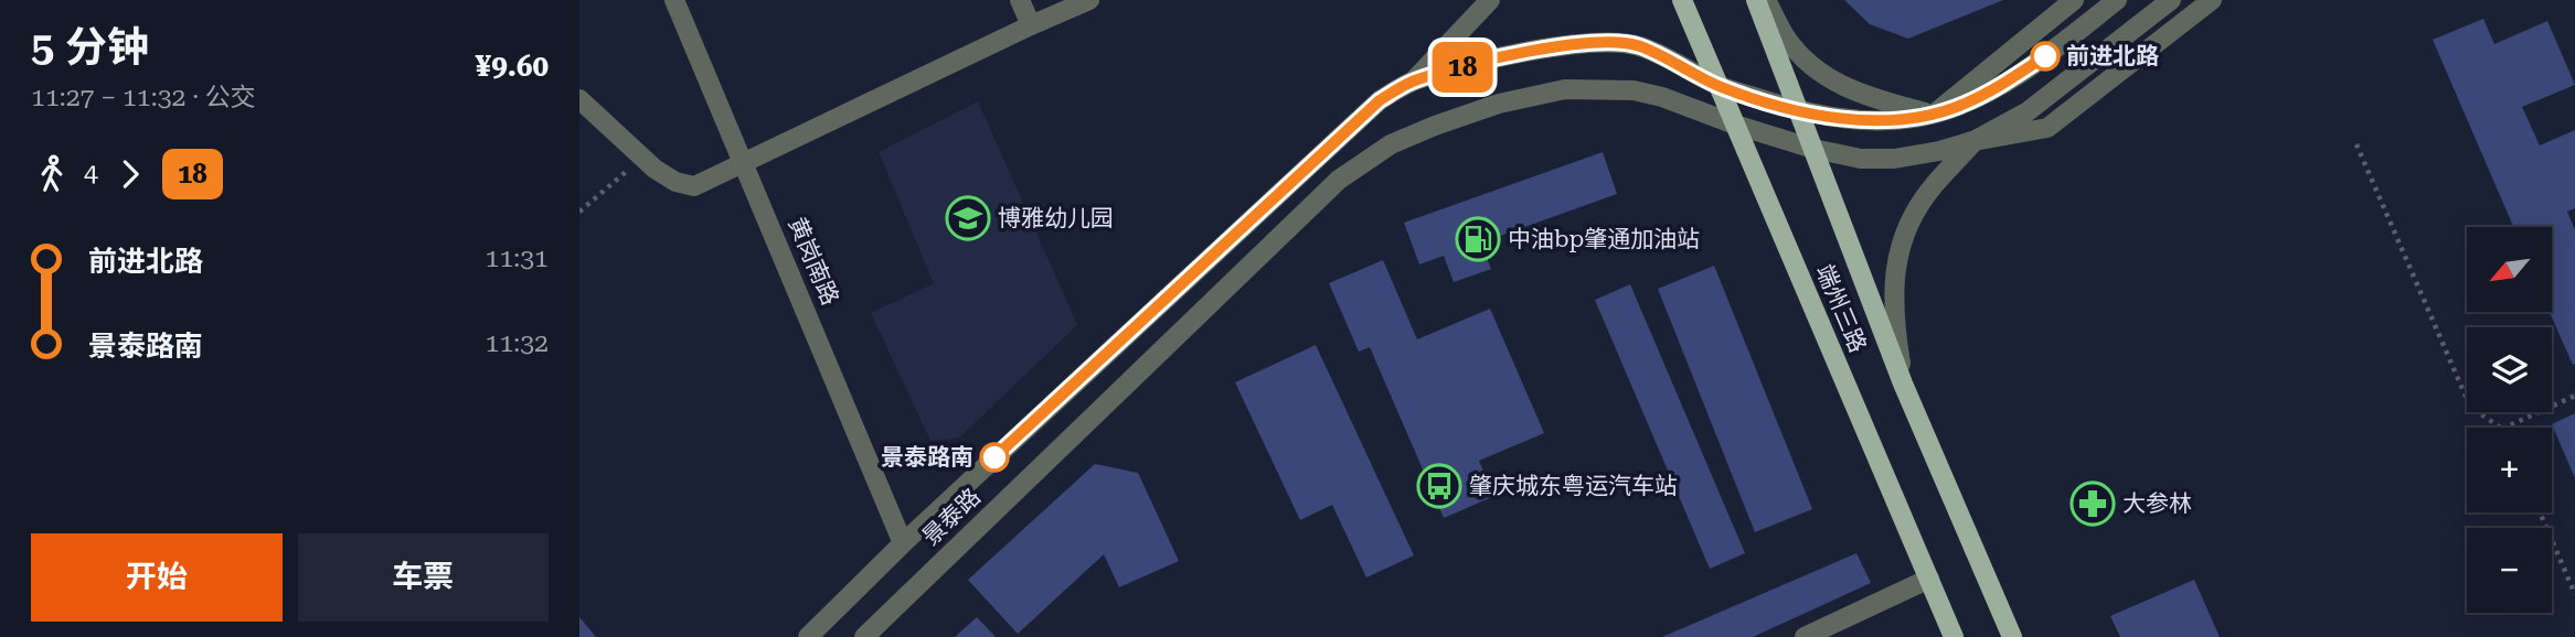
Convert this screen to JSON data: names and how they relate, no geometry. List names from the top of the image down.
{
  "streets": {
    "main road": ["端州三路"],
    "street": ["黄岗南路", "景泰路"]
  },
  "crossings": [
    ["端州三路", "景泰路"]
  ],
  "places": {
    "other": ["前进北路", "景泰路南"],
    "school or university": ["博雅幼儿园"],
    "fuel station": ["中油bp肇通加油站"],
    "bus stop": ["肇庆城东粤运汽车站"],
    "pharmacy": ["大参林"]
  },
  "lines": ["bus line 18"],
  "north": "bottom left",
  "page": {
    "heading": ["5 分钟", "11:27 – 11:32 · 公交", "¥9.60"],
    "on_map": "18",
    "legs": ["4", "18"],
    "list": [
      {
        "name": "前进北路",
        "value": "11:31"
      },
      {
        "name": "景泰路南",
        "value": "11:32"
      }
    ],
    "map_buttons": ["+", "−"],
    "buttons": ["开始", "车票"]
  }
}
